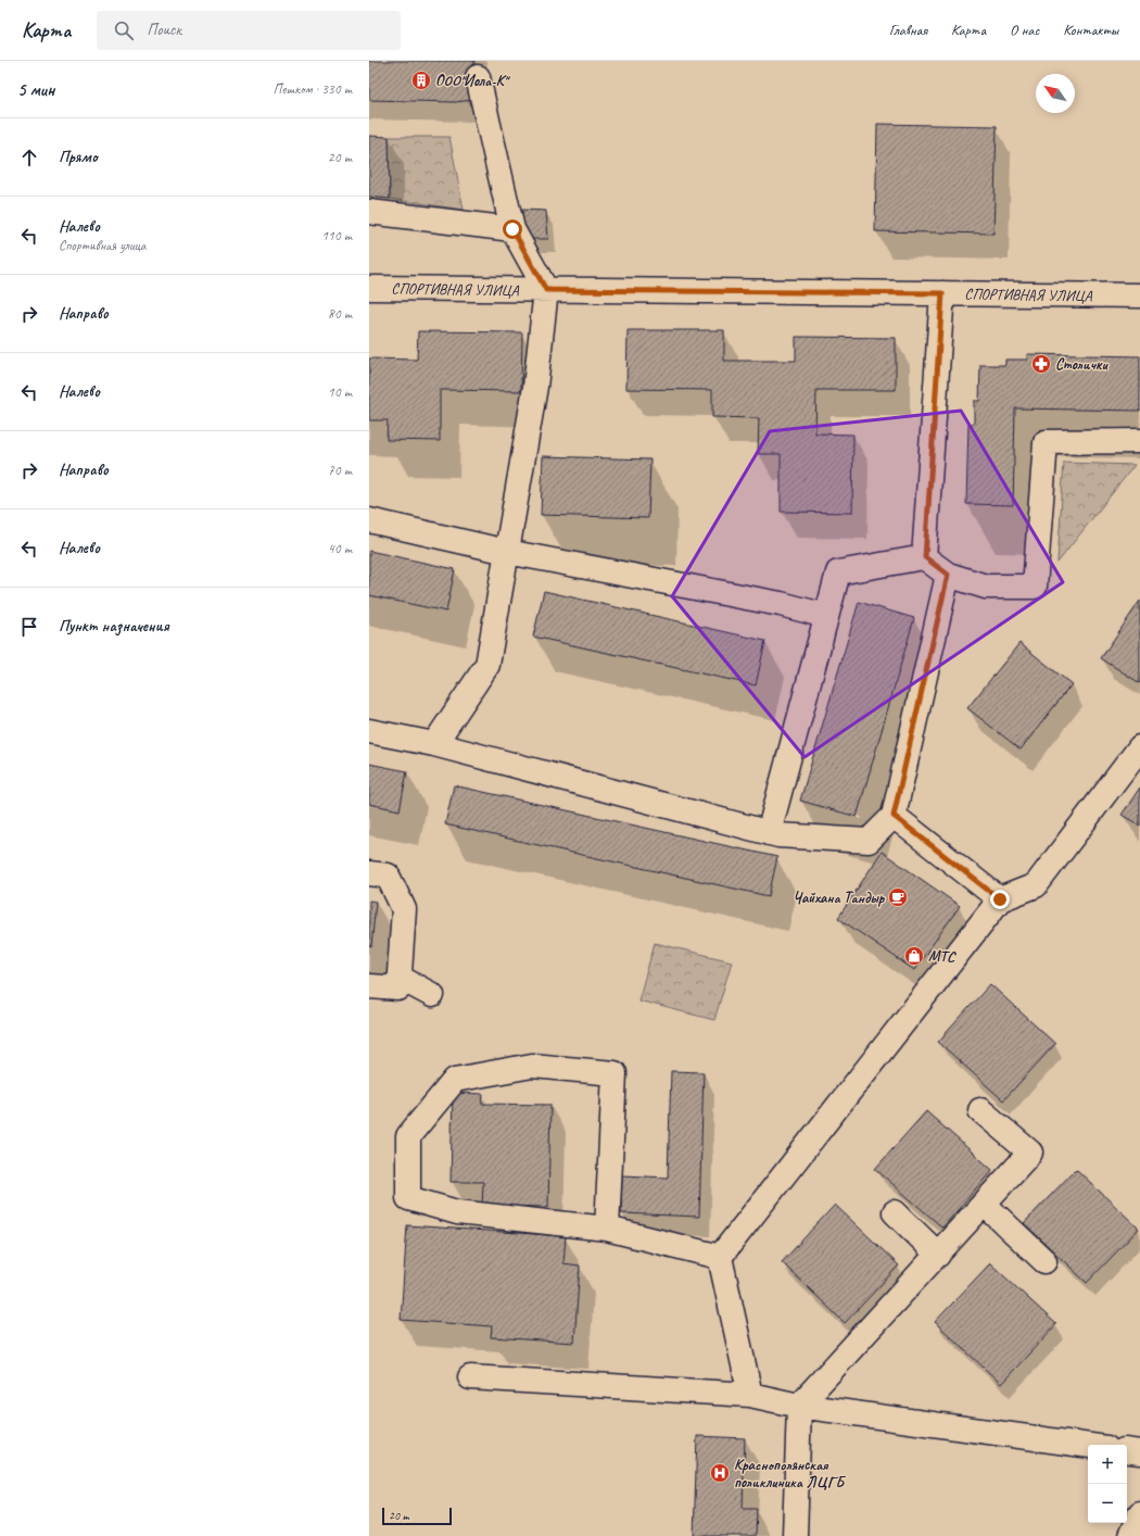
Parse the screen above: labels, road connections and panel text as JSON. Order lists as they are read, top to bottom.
{
  "streets": {
    "street": ["СПОРТИВНАЯ УЛИЦА"]
  },
  "places": {
    "building": ["ООО\"Иола-К\""],
    "pharmacy": ["Столички"],
    "cafe": ["Чайхана Тандыр"],
    "shop": ["МТС"],
    "hospital": ["Краснополянская поликлиника ЛЦГБ"]
  },
  "scale_bar": "20 m",
  "north": "top left",
  "page": {
    "header": "Карта",
    "search": "Поиск",
    "nav": [
      "Главная",
      "Карта",
      "О нас",
      "Контакты"
    ],
    "heading": ["5 мин", "Пешком · 330 m"],
    "list": [
      ["Прямо", "20 m"],
      ["Налево", "Спортивная улица", "110 m"],
      ["Направо", "80 m"],
      ["Налево", "10 m"],
      ["Направо", "70 m"],
      ["Налево", "40 m"],
      "Пункт назначения"
    ],
    "map_buttons": ["+", "−"],
    "scale": "20 m"
  }
}
